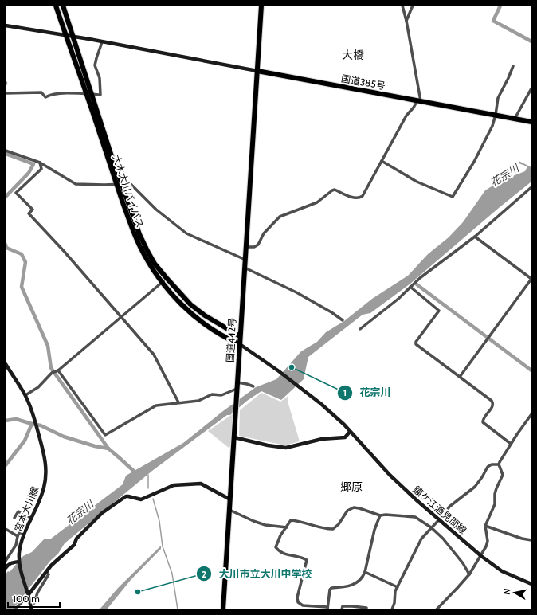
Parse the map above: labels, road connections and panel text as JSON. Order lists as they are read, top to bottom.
{
  "streets": {
    "highway": ["国道385号", "大木大川バイパス", "国道442号"],
    "main road": ["宮本大川線", "鐘ケ江酒見間線"]
  },
  "crossings": [
    ["国道385号", "国道442号"],
    ["大木大川バイパス", "国道442号"],
    ["大木大川バイパス", "鐘ケ江酒見間線"],
    ["国道442号", "鐘ケ江酒見間線"]
  ],
  "districts": ["大橋", "郷原"],
  "water": ["花宗川"],
  "places": ["花宗川", "大川市立大川中学校"],
  "scale_bar": "100 m",
  "north": "left"
}
